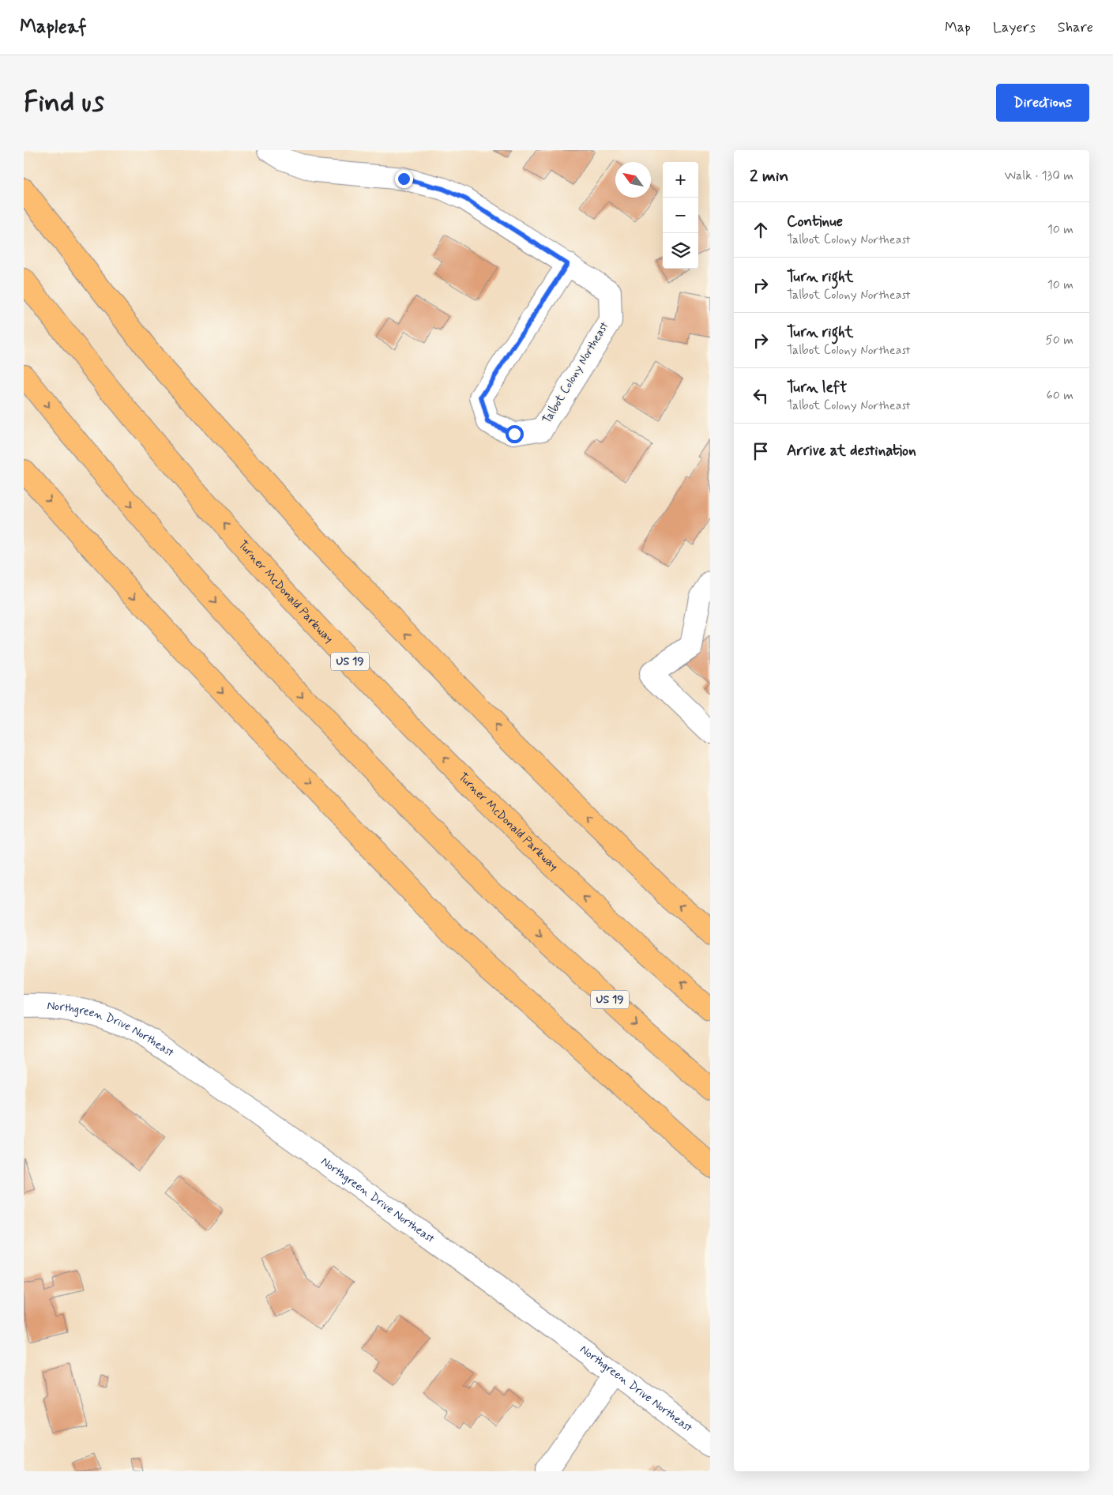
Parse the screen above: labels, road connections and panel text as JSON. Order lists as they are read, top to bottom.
{
  "streets": {
    "highway": ["Turner McDonald Parkway", "US 19"],
    "street": ["Talbot Colony Northeast", "Northgreen Drive Northeast"]
  },
  "north": "top left",
  "page": {
    "header": "Mapleaf",
    "nav": ["Map", "Layers", "Share"],
    "buttons": "Directions",
    "title": "Find us",
    "heading": ["2 min", "Walk · 130 m"],
    "map_buttons": ["+", "−"],
    "list": [
      ["Continue", "Talbot Colony Northeast", "10 m"],
      ["Turn right", "Talbot Colony Northeast", "10 m"],
      ["Turn right", "Talbot Colony Northeast", "50 m"],
      ["Turn left", "Talbot Colony Northeast", "60 m"],
      "Arrive at destination"
    ]
  }
}
